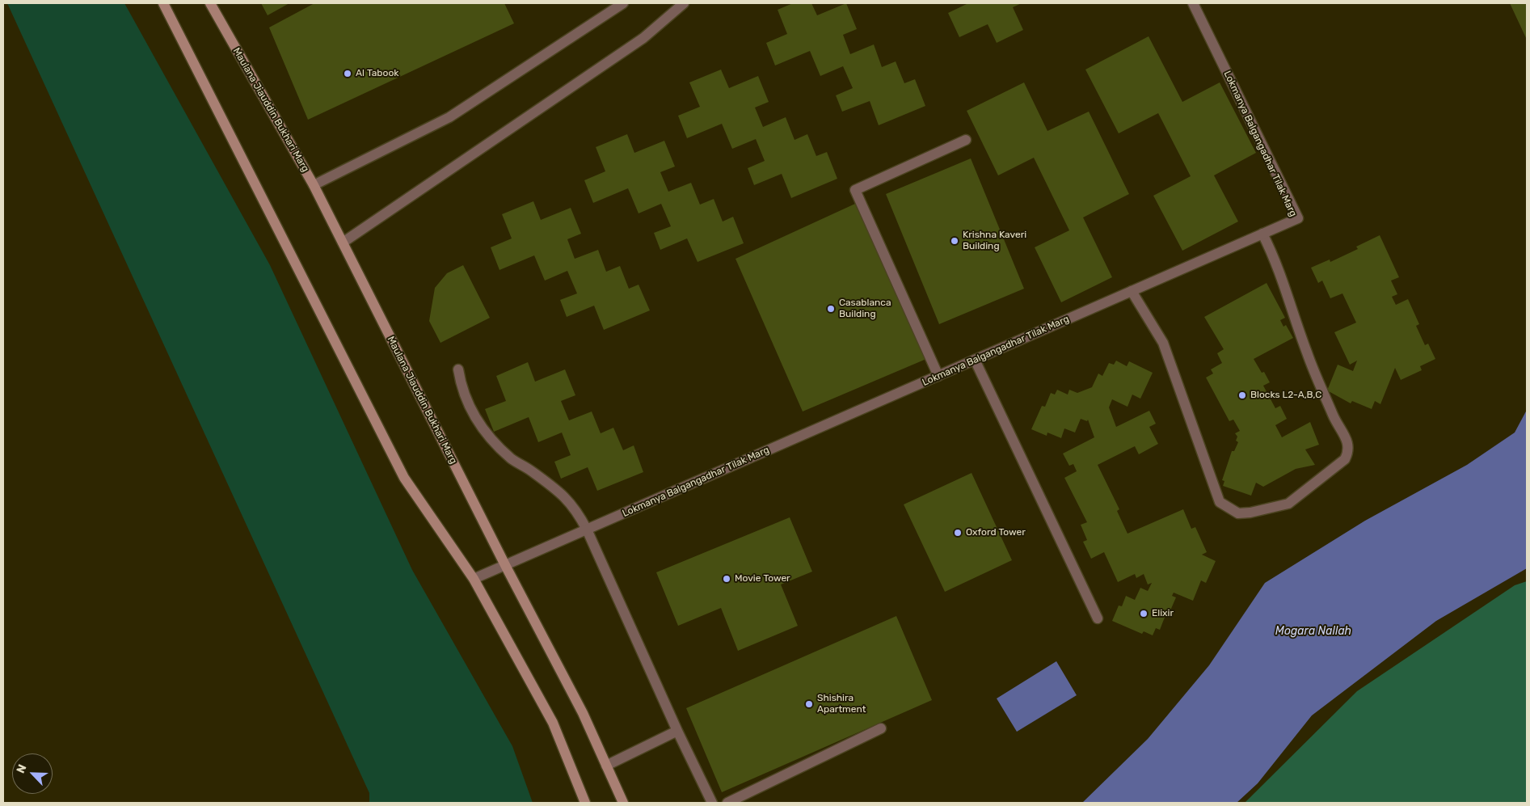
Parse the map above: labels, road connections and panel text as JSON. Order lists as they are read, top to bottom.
{
  "streets": {
    "street": ["Maulana Jiauddin Bukhari Marg", "Lokmanya Balgangadhar Tilak Marg"]
  },
  "crossings": [
    ["Maulana Jiauddin Bukhari Marg", "Lokmanya Balgangadhar Tilak Marg"]
  ],
  "water": ["Mogara Nallah"],
  "places": [
    "Al Tabook",
    "Krishna Kaveri Building",
    "Casablanca Building",
    "Blocks L2-A,B,C",
    "Oxford Tower",
    "Movie Tower",
    "Elixir",
    "Shishira Apartment"
  ],
  "north": "top left"
}
